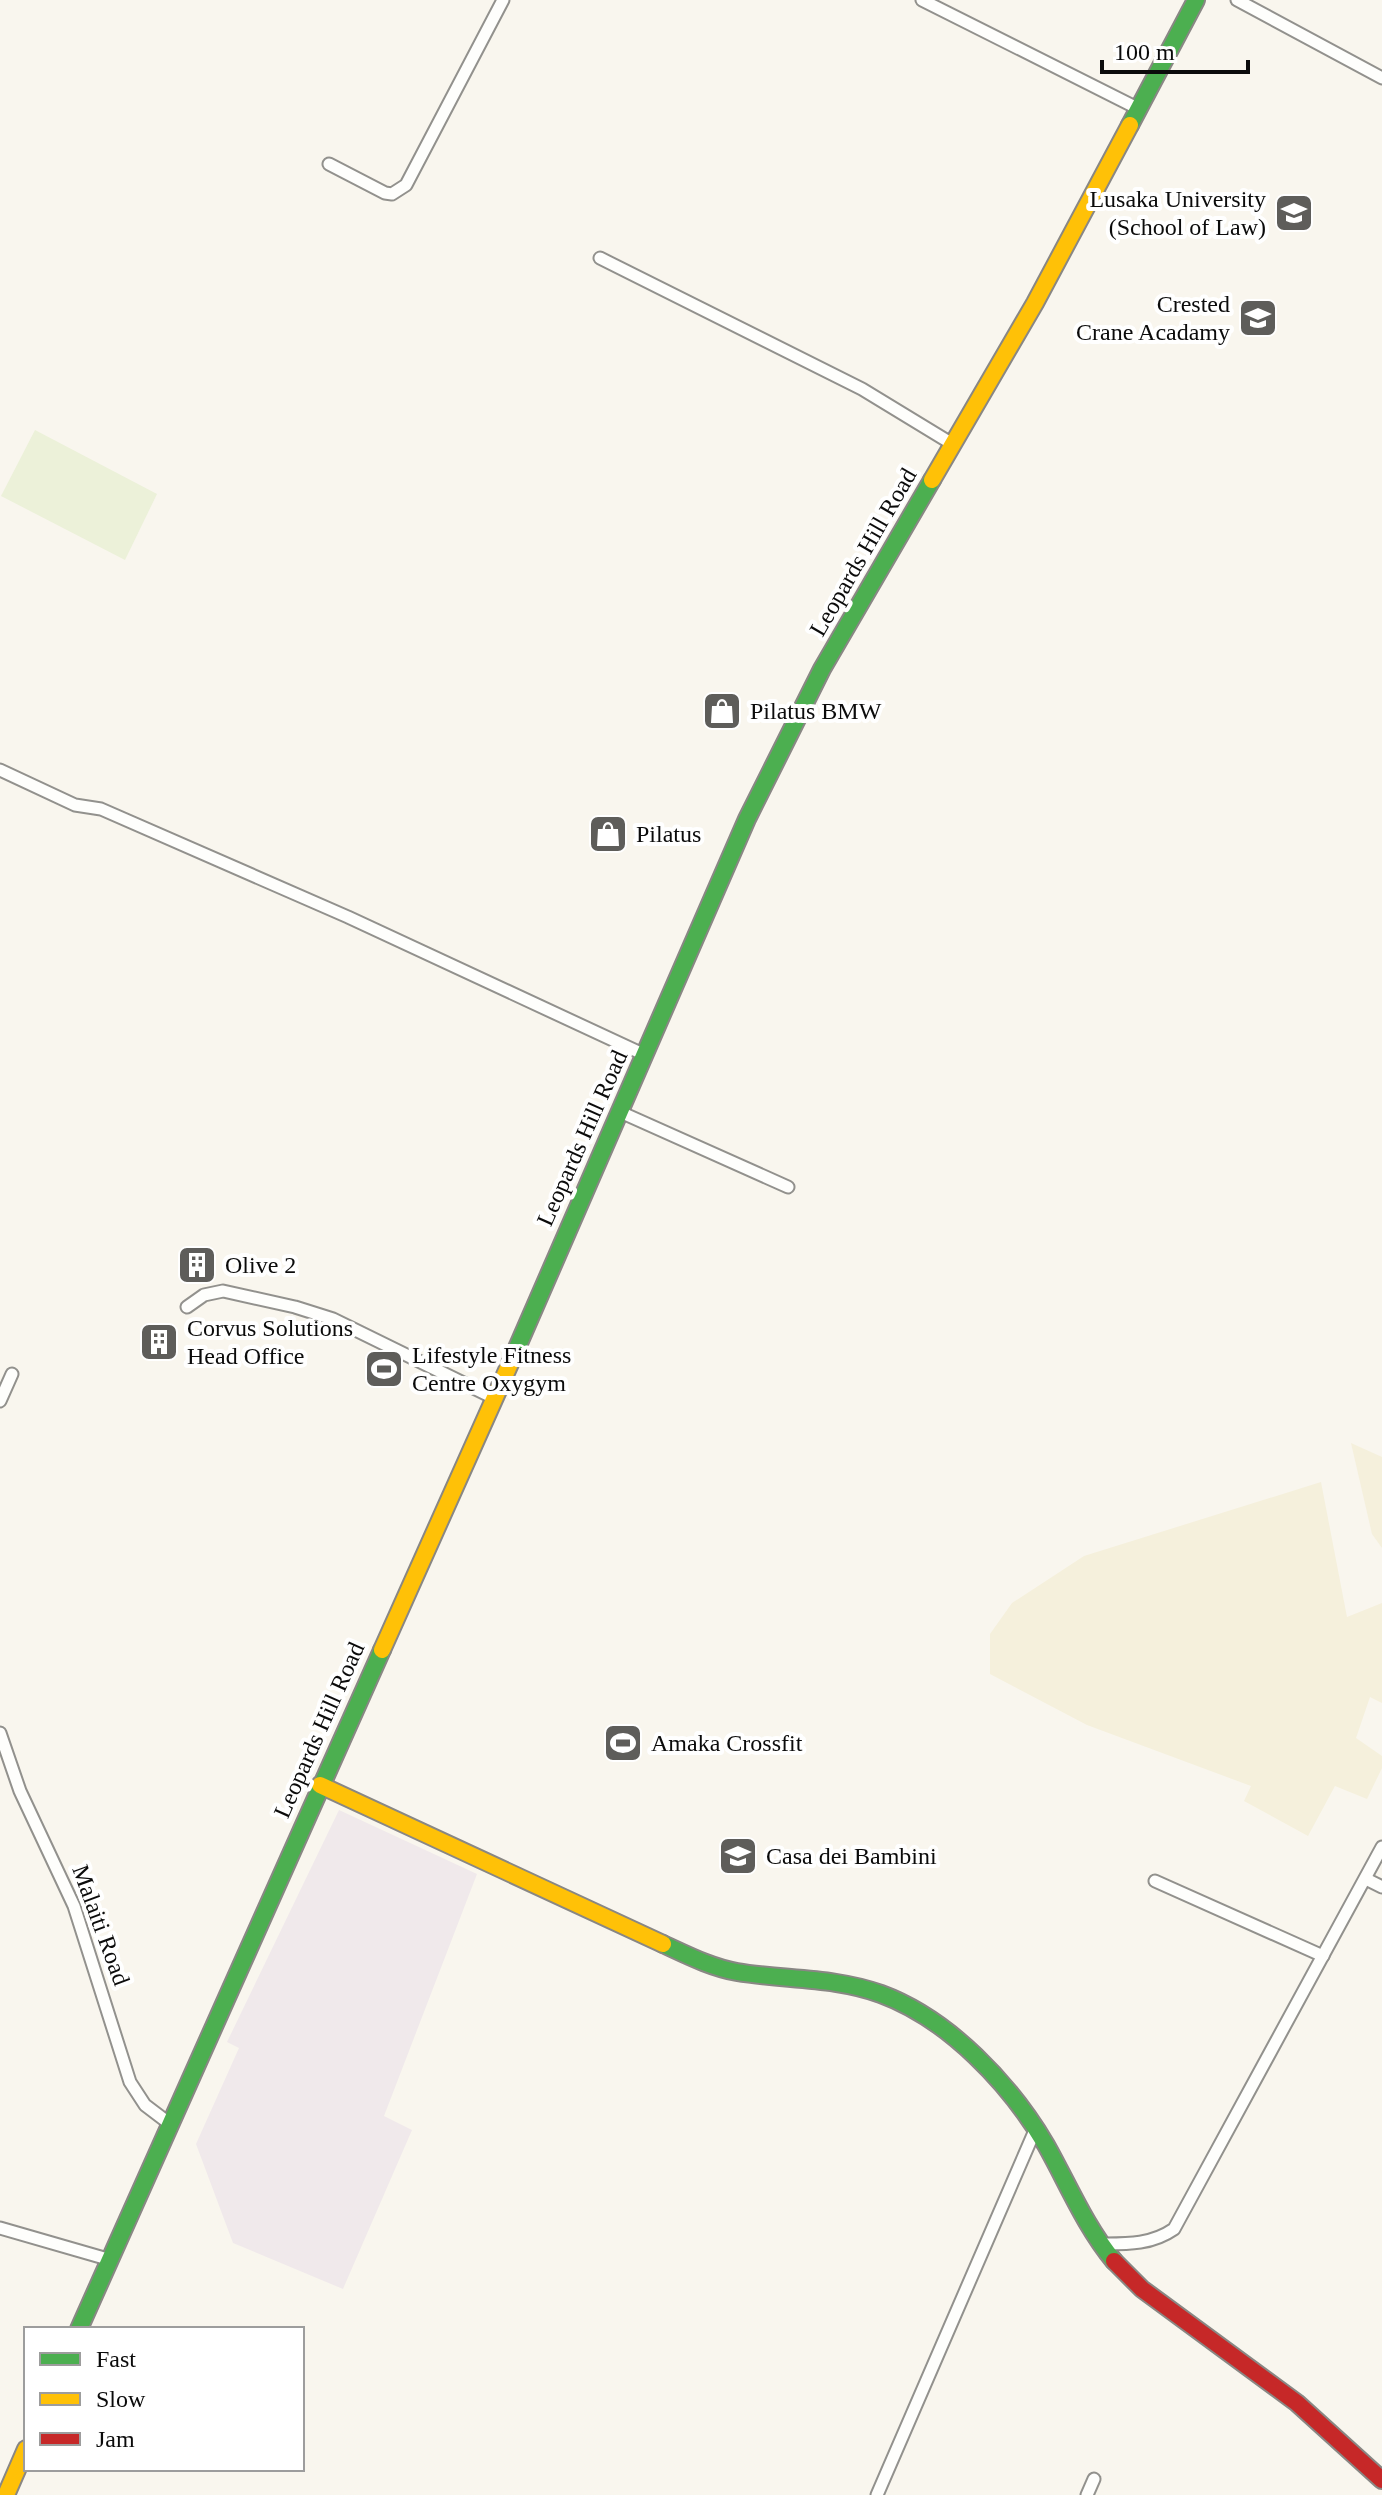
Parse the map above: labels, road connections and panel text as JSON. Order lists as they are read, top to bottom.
{
  "streets": {
    "main road": ["Leopards Hill Road"],
    "street": ["Malaiti Road"]
  },
  "crossings": [
    ["Leopards Hill Road", "Malaiti Road"]
  ],
  "places": {
    "school or university": ["Lusaka University (School of Law)", "Crested Crane Acadamy", "Casa dei Bambini"],
    "shop": ["Pilatus BMW", "Pilatus"],
    "building": ["Olive 2", "Corvus Solutions Head Office"],
    "sports": ["Lifestyle Fitness Centre Oxygym", "Amaka Crossfit"]
  },
  "legend": ["Fast", "Slow", "Jam"],
  "scale_bar": "100 m"
}
